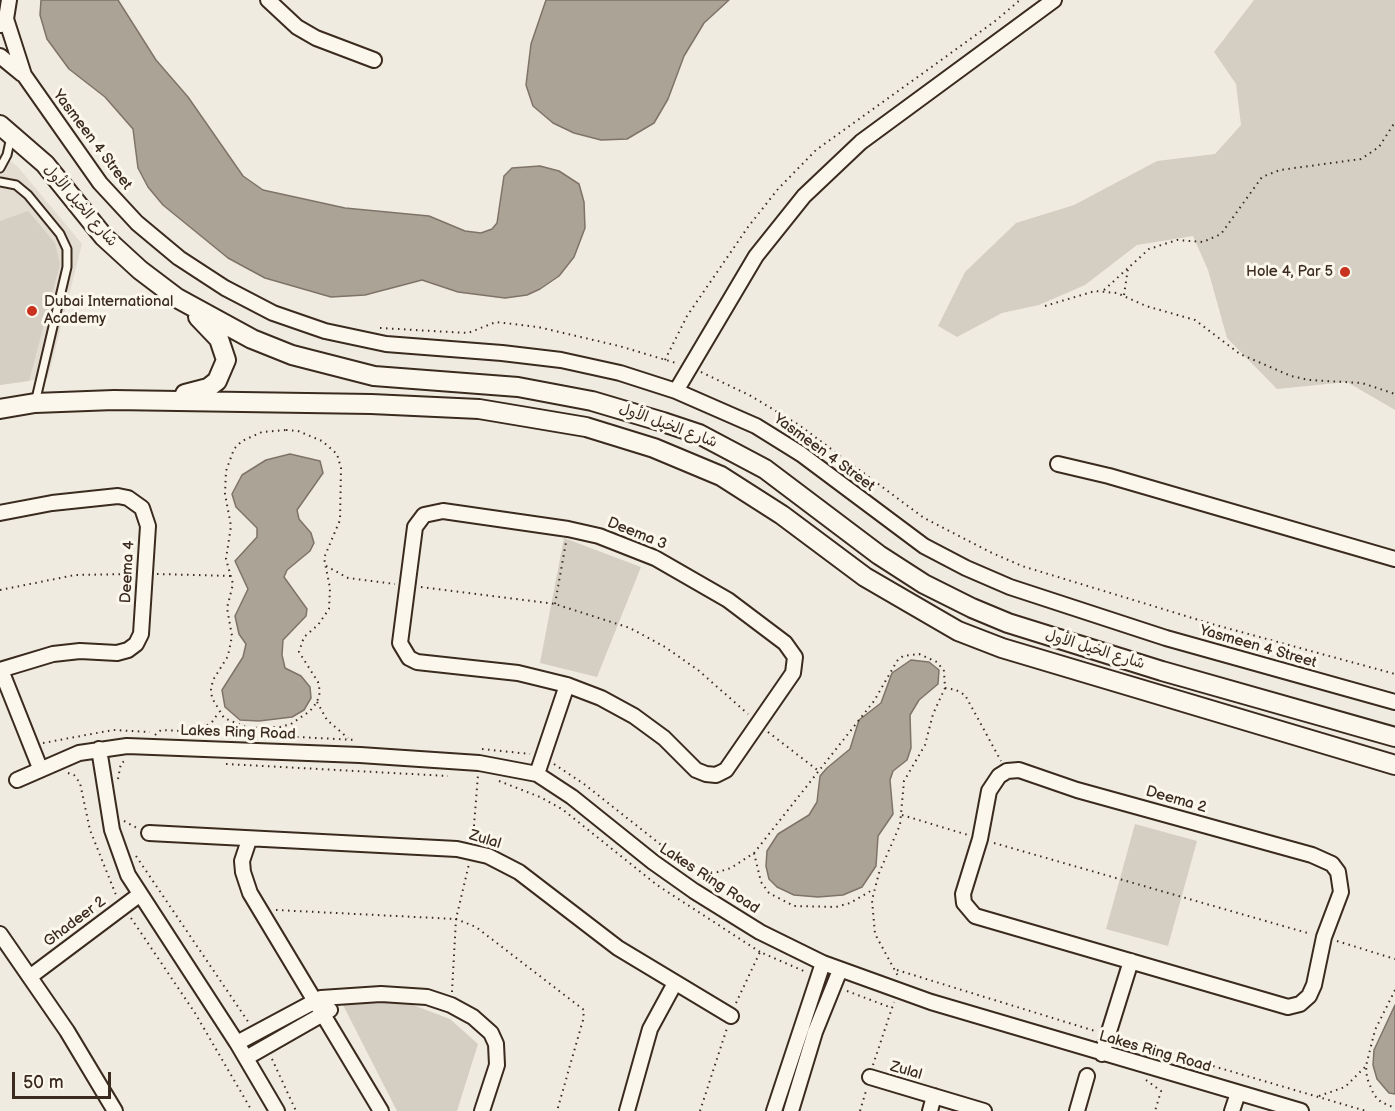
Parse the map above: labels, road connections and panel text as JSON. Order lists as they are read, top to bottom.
{
  "streets": {
    "main road": ["شارع الخيل الأول"],
    "street": [
      "Yasmeen 4 Street",
      "Deema 3",
      "Deema 4",
      "Lakes Ring Road",
      "Deema 2",
      "Zulal",
      "Ghadeer 2"
    ]
  },
  "crossings": [
    ["Deema 4", "Lakes Ring Road"]
  ],
  "places": ["Hole 4, Par 5", "Dubai International Academy"],
  "scale_bar": "50 m"
}
